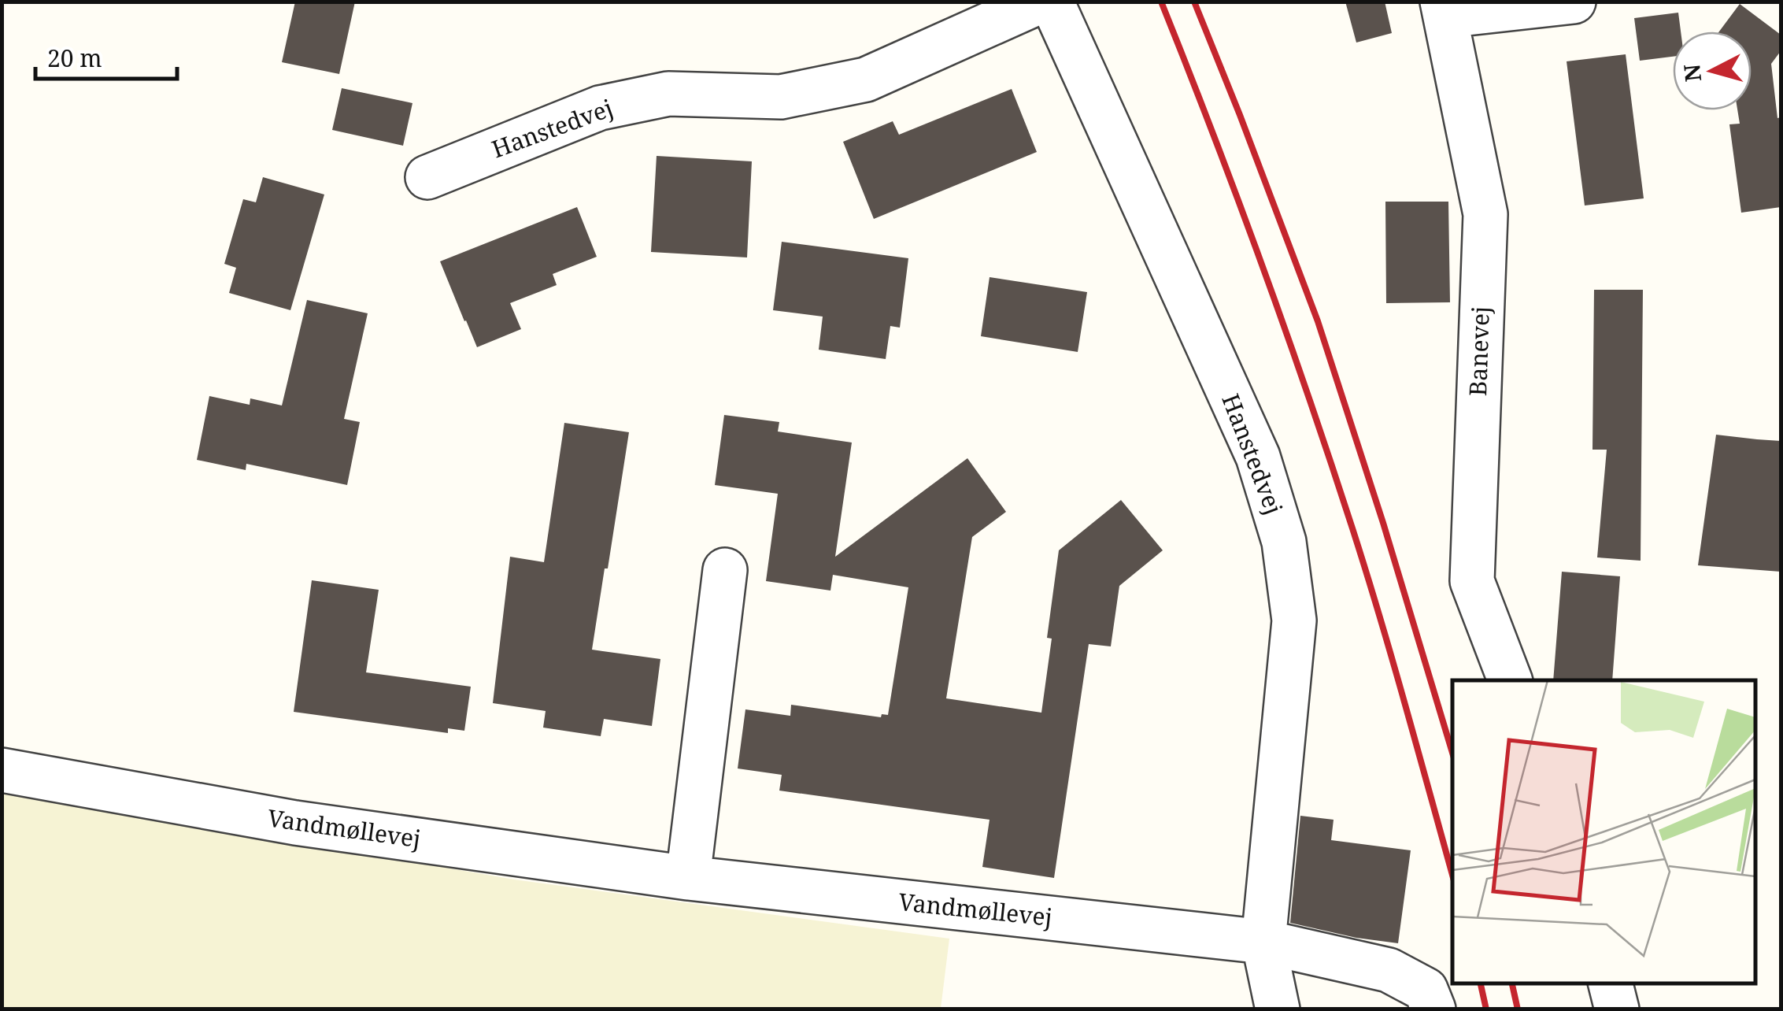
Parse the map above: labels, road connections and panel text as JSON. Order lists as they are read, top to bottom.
{
  "streets": {
    "street": ["Hanstedvej", "Banevej", "Vandmøllevej"]
  },
  "crossings": [
    ["Hanstedvej", "Vandmøllevej"]
  ],
  "scale_bar": "20 m",
  "north": "left"
}
